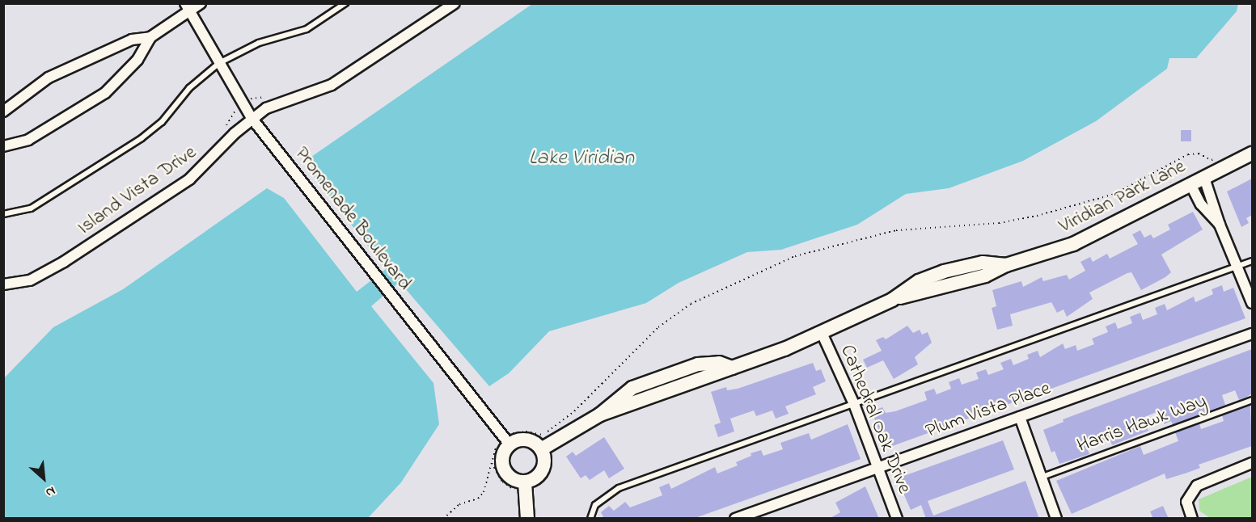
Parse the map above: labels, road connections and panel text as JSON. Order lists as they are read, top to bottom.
{
  "streets": {
    "street": [
      "Island Vista Drive",
      "Viridian Park Lane",
      "Promenade Boulevard",
      "Plum Vista Place",
      "Cathedral Oak Drive"
    ],
    "lane": ["Harris Hawk Way"]
  },
  "crossings": [
    ["Island Vista Drive", "Promenade Boulevard"],
    ["Viridian Park Lane", "Promenade Boulevard"],
    ["Viridian Park Lane", "Cathedral Oak Drive"],
    ["Plum Vista Place", "Cathedral Oak Drive"]
  ],
  "water": ["Lake Viridian"],
  "north": "bottom right"
}
